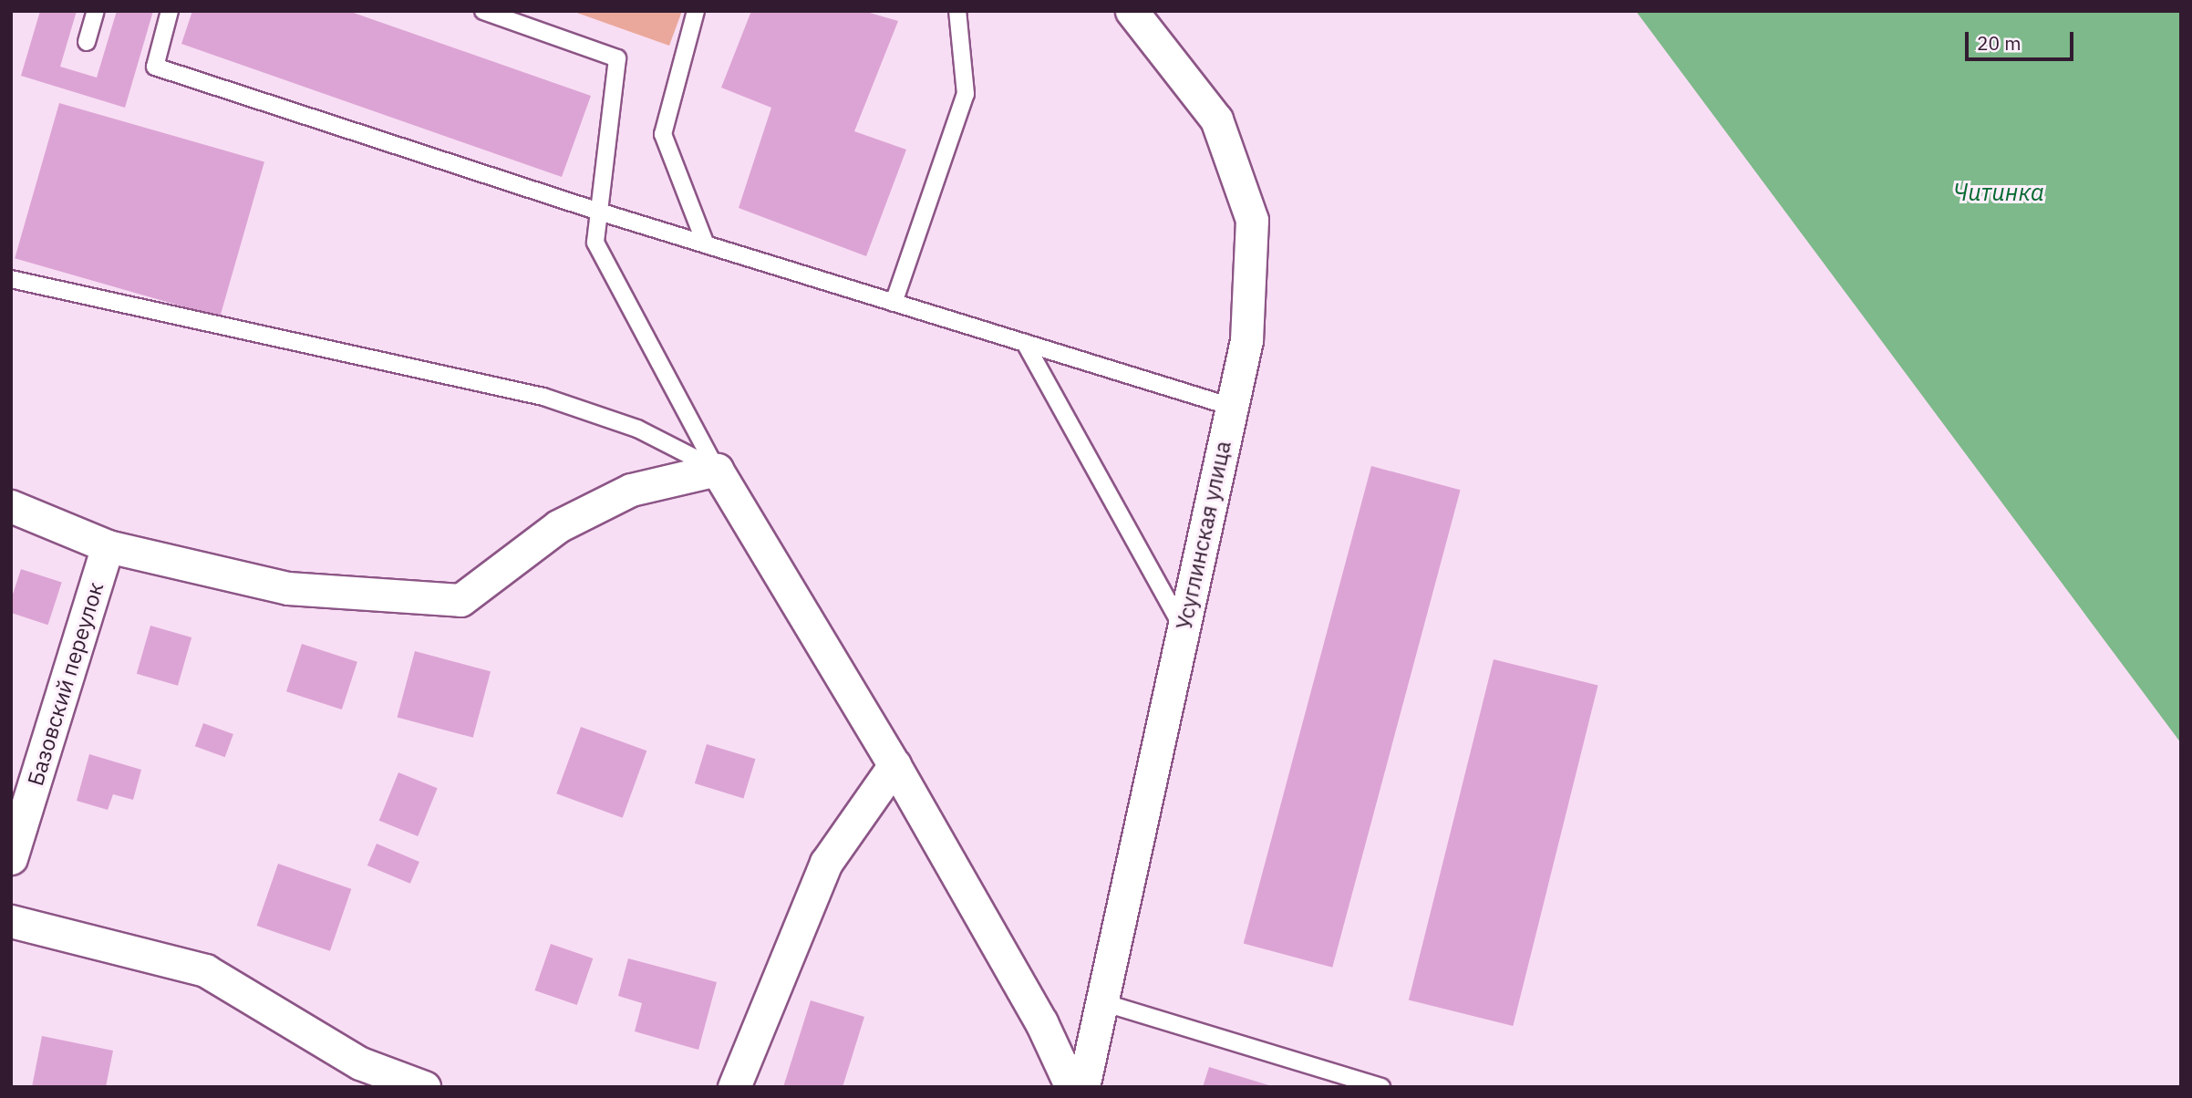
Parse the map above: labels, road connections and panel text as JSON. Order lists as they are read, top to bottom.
{
  "streets": {
    "street": ["Усуглинская улица", "Базовский переулок"]
  },
  "water": ["Читинка"],
  "scale_bar": "20 m"
}
